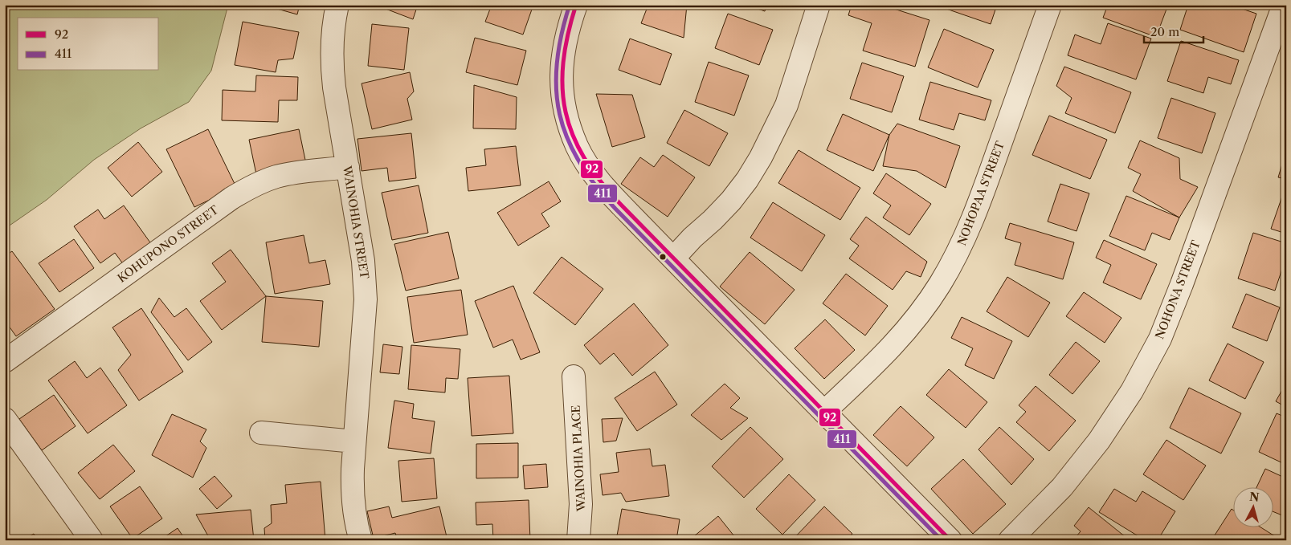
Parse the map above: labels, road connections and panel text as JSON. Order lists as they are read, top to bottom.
{
  "streets": {
    "street": [
      "NOHOPAA STREET",
      "WAINOHIA STREET",
      "KOHUPONO STREET",
      "NOHONA STREET",
      "WAINOHIA PLACE"
    ]
  },
  "crossings": [
    ["WAINOHIA STREET", "KOHUPONO STREET"]
  ],
  "lines": ["transit line 92", "transit line 411"],
  "legend": ["92", "411"],
  "scale_bar": "20 m",
  "north": "top"
}
